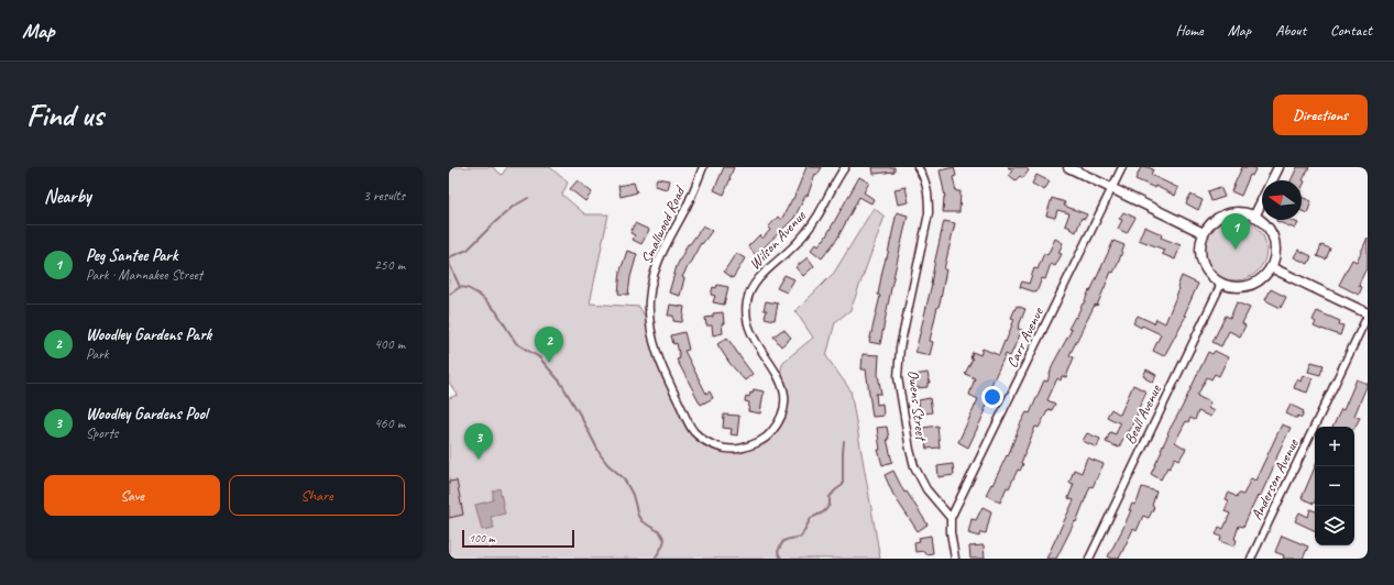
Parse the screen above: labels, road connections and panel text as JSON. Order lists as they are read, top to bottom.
{
  "streets": {
    "street": [
      "Smallwood Road",
      "Wilson Avenue",
      "Carr Avenue",
      "Owens Street",
      "Beall Avenue",
      "Anderson Avenue"
    ]
  },
  "crossings": [
    ["Smallwood Road", "Wilson Avenue"],
    ["Carr Avenue", "Owens Street"]
  ],
  "scale_bar": "100 m",
  "north": "left",
  "page": {
    "header": "Map",
    "nav": [
      "Home",
      "Map",
      "About",
      "Contact"
    ],
    "buttons": [
      "Directions",
      ["Save", "Share"]
    ],
    "title": "Find us",
    "heading": ["Nearby", "3 results"],
    "pins": ["1", "2", "3"],
    "list": [
      {
        "mark": "1",
        "name": "Peg Santee Park",
        "note": "Park · Mannakee Street",
        "value": "250 m"
      },
      {
        "mark": "2",
        "name": "Woodley Gardens Park",
        "note": "Park",
        "value": "400 m"
      },
      {
        "mark": "3",
        "name": "Woodley Gardens Pool",
        "note": "Sports",
        "value": "460 m"
      }
    ],
    "map_buttons": ["+", "−"],
    "scale": "100 m"
  }
}
